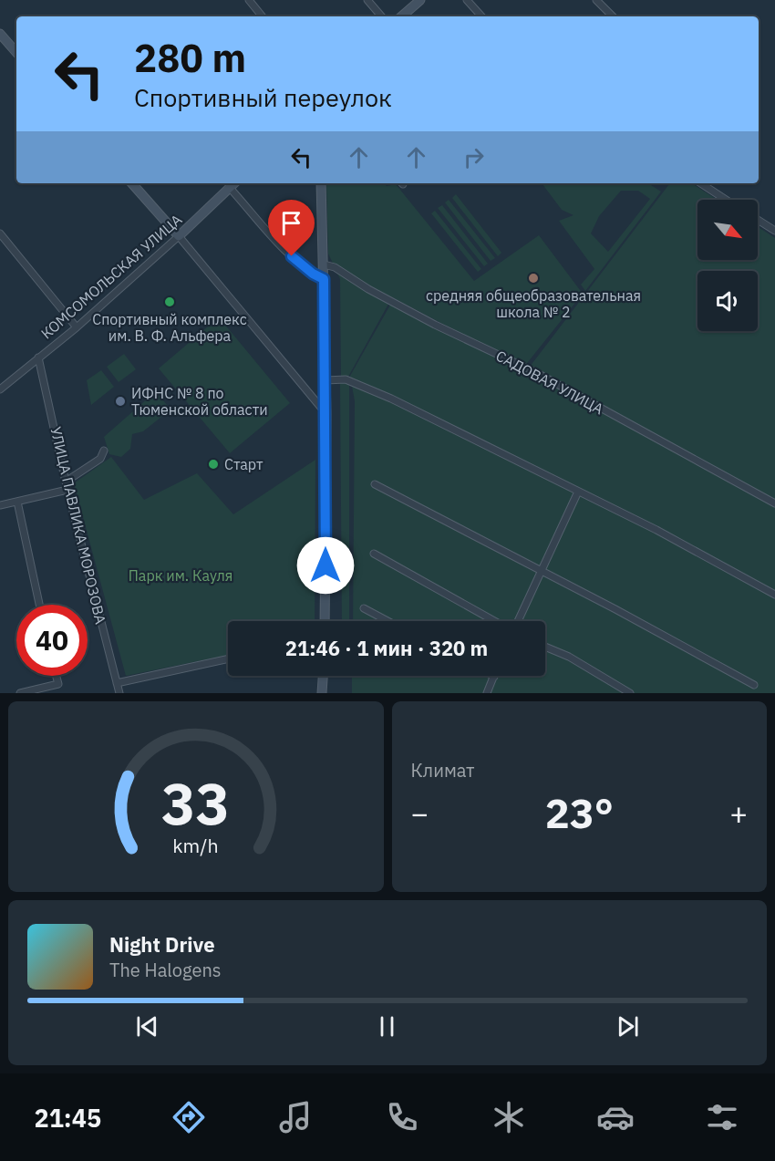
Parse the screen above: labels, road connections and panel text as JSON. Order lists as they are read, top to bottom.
{
  "streets": {
    "street": ["КОМСОМОЛЬСКАЯ УЛИЦА", "САДОВАЯ УЛИЦА", "УЛИЦА ПАВЛИКА МОРОЗОВА"]
  },
  "crossings": [
    ["КОМСОМОЛЬСКАЯ УЛИЦА", "УЛИЦА ПАВЛИКА МОРОЗОВА"]
  ],
  "parks": ["Парк им. Кауля"],
  "places": [
    "средняя общеобразовательная школа № 2",
    "Спортивный комплекс им. В. Ф. Альфера",
    "ИФНС № 8 по Тюменской области",
    "Старт"
  ],
  "north": "bottom right",
  "page": {
    "turn": ["280 m", "Спортивный переулок"],
    "limit": "40",
    "trip": "21:46 · 1 мин · 320 m",
    "tile": "Климат",
    "heat": ["−", "23°", "+"],
    "song": ["Night Drive", "The Halogens"],
    "tabs": "21:45",
    "gauge": ["33", "km/h"]
  }
}
